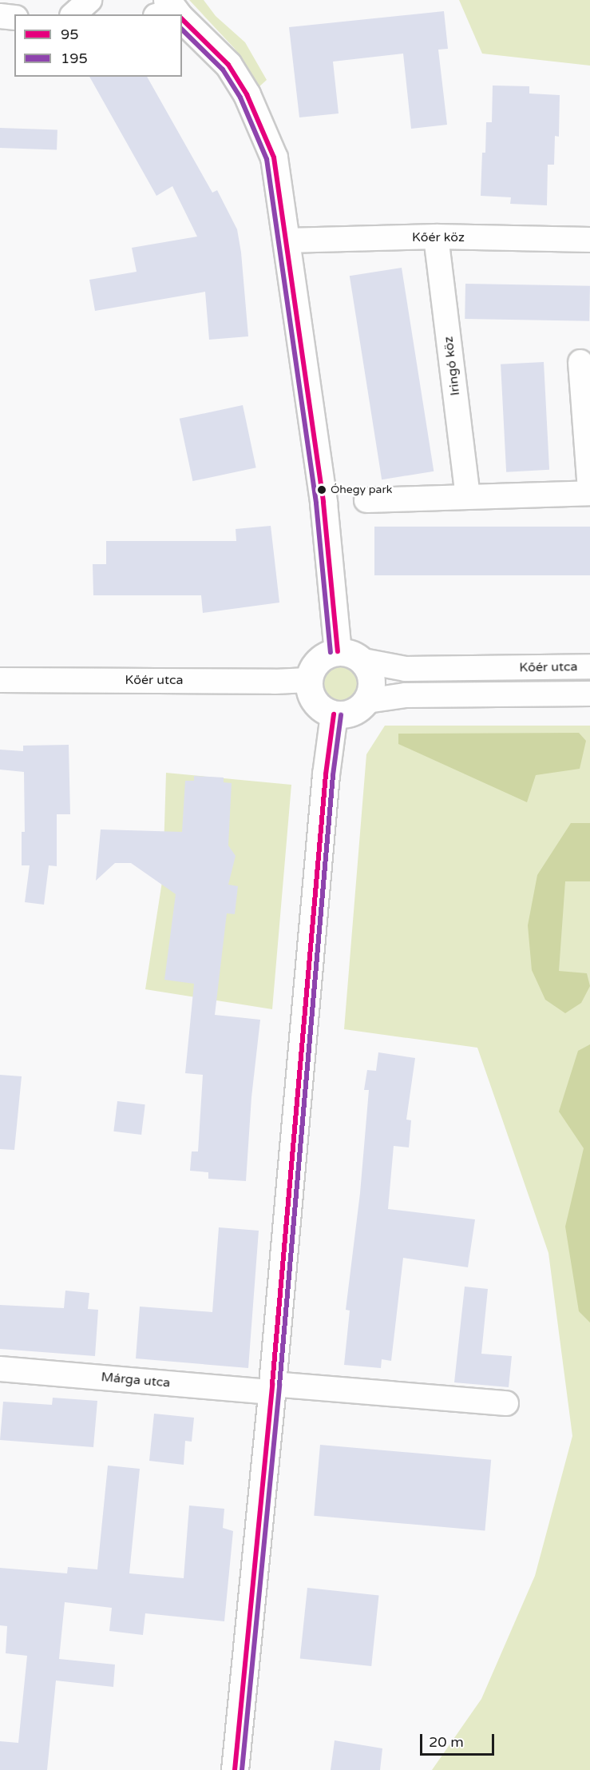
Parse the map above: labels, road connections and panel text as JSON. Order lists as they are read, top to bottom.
{
  "streets": {
    "street": [
      "Kőér köz",
      "Iringó köz",
      "Kőér utca",
      "Márga utca"
    ]
  },
  "crossings": [
    ["Kőér köz", "Iringó köz"]
  ],
  "places": ["Óhegy park"],
  "lines": ["transit line 95", "transit line 195"],
  "legend": ["95", "195"],
  "scale_bar": "20 m"
}
